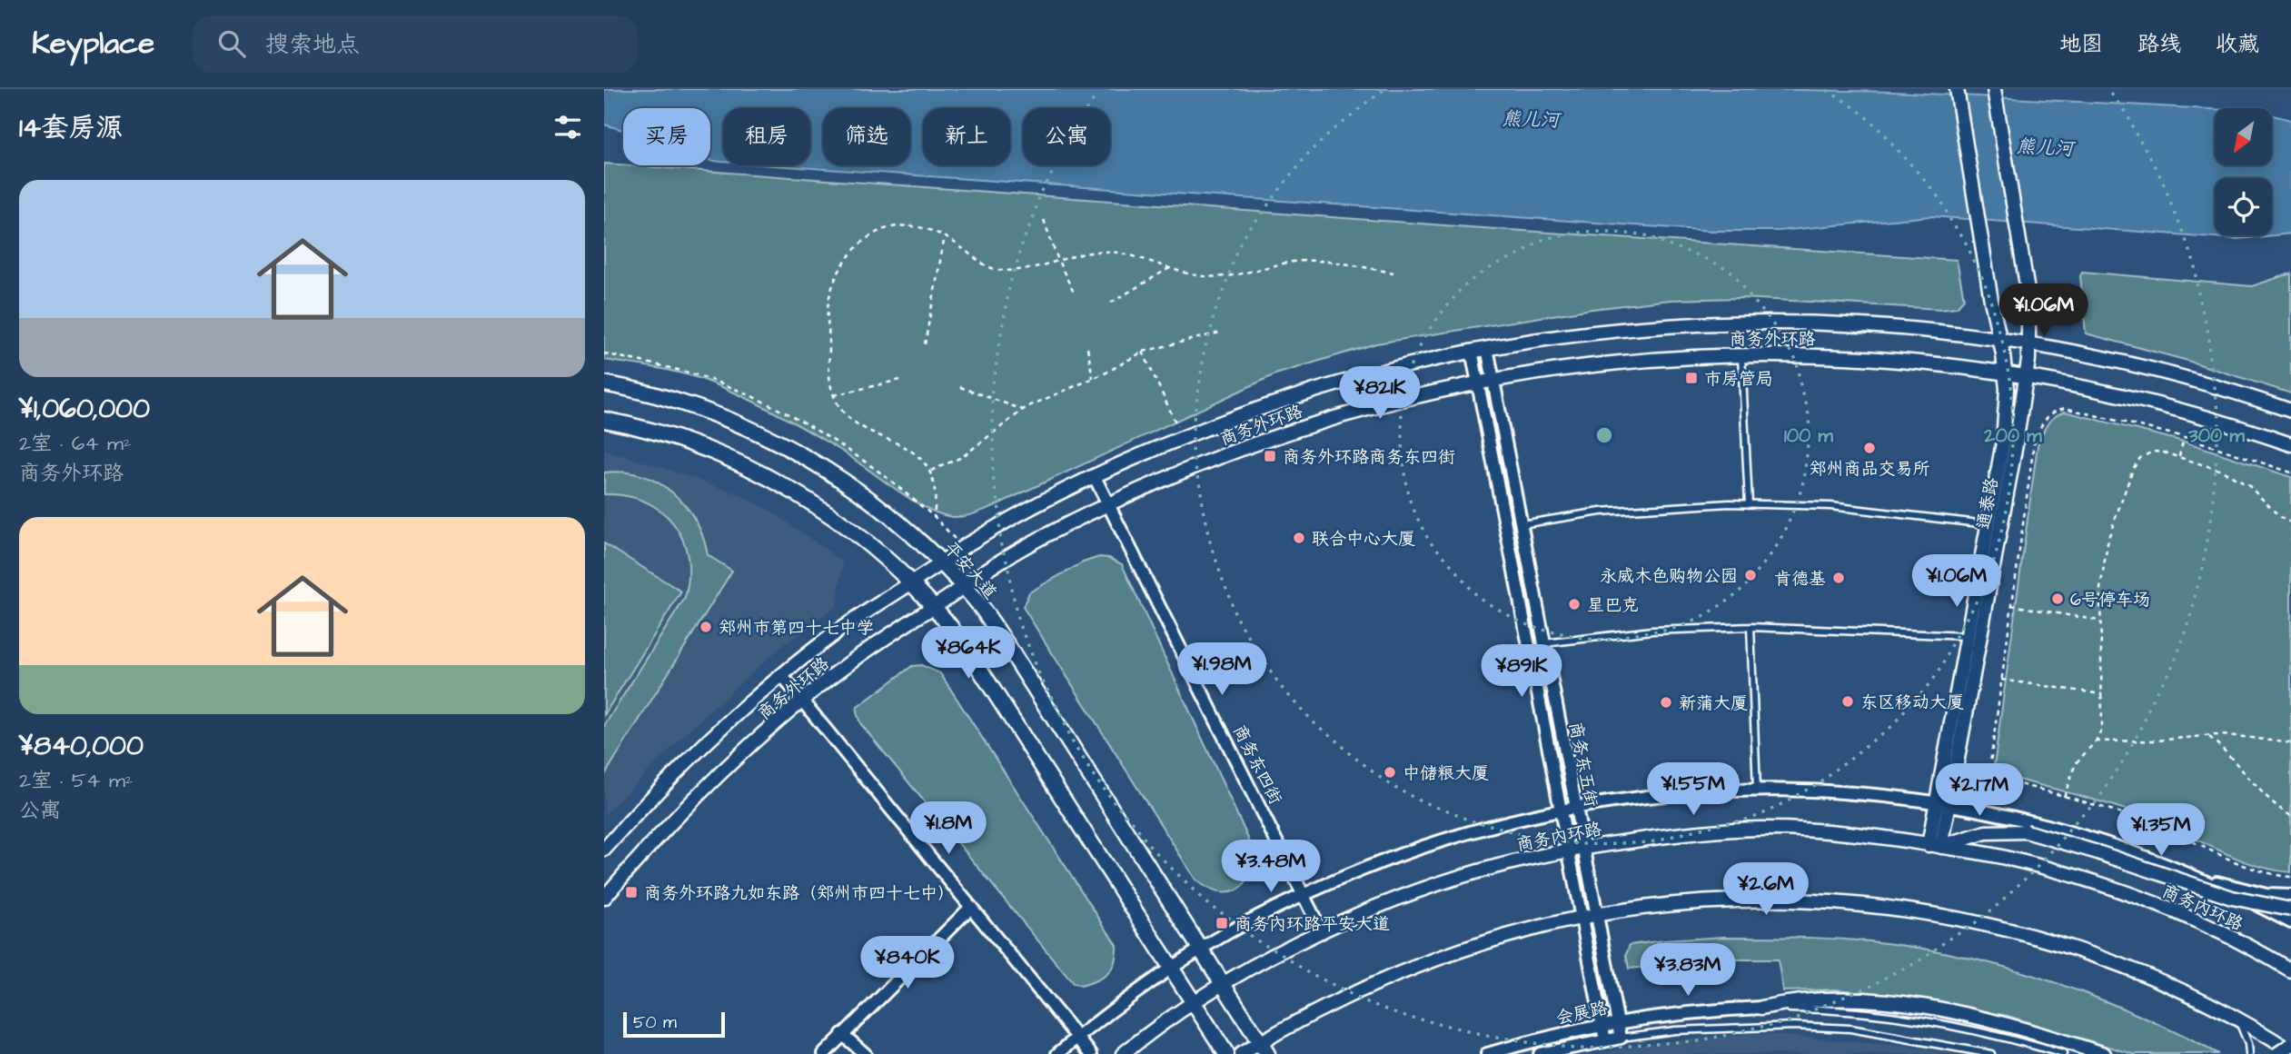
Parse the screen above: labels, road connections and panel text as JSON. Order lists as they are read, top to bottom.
{
  "streets": {
    "main road": ["平安大道"],
    "street": [
      "商务外环路",
      "通泰路",
      "商务东四街",
      "商务东五街",
      "商务内环路",
      "会展路"
    ]
  },
  "crossings": [
    ["商务外环路", "通泰路"],
    ["商务外环路", "平安大道"],
    ["商务外环路", "商务东四街"],
    ["商务外环路", "商务东五街"],
    ["通泰路", "商务内环路"],
    ["平安大道", "商务内环路"],
    ["商务东四街", "商务内环路"],
    ["商务东五街", "商务内环路"],
    ["商务东五街", "会展路"]
  ],
  "water": ["熊儿河"],
  "places": {
    "transit": [
      "市房管局",
      "商务外环路商务东四街",
      "商务外环路九如东路（郑州市四十七中）",
      "商务内环路平安大道"
    ],
    "other": [
      "郑州商品交易所",
      "联合中心大厦",
      "永威木色购物公园",
      "肯德基",
      "6号停车场",
      "星巴克",
      "郑州市第四十七中学",
      "东区移动大厦",
      "新蒲大厦",
      "中储粮大厦"
    ]
  },
  "scale_bar": "50 m",
  "north": "bottom left",
  "page": {
    "header": "Keyplace",
    "search": "搜索地点",
    "nav": ["地图", "路线", "收藏"],
    "heading": "14套房源",
    "chip": [
      "买房",
      "租房",
      "筛选",
      "新上",
      "公寓"
    ],
    "list": [
      {
        "name": "¥1,060,000",
        "note": "2室 · 64 m² · 商务外环路"
      },
      {
        "name": "¥840,000",
        "note": "2室 · 54 m² · 公寓"
      }
    ],
    "price": [
      "¥1.06M",
      "¥821K",
      "¥1.06M",
      "¥864K",
      "¥1.98M",
      "¥891K",
      "¥1.55M",
      "¥2.17M",
      "¥1.8M",
      "¥1.35M",
      "¥3.48M",
      "¥2.6M",
      "¥840K",
      "¥3.83M"
    ],
    "scale": "50 m"
  },
  "rings": ["100 m", "200 m", "300 m"]
}
